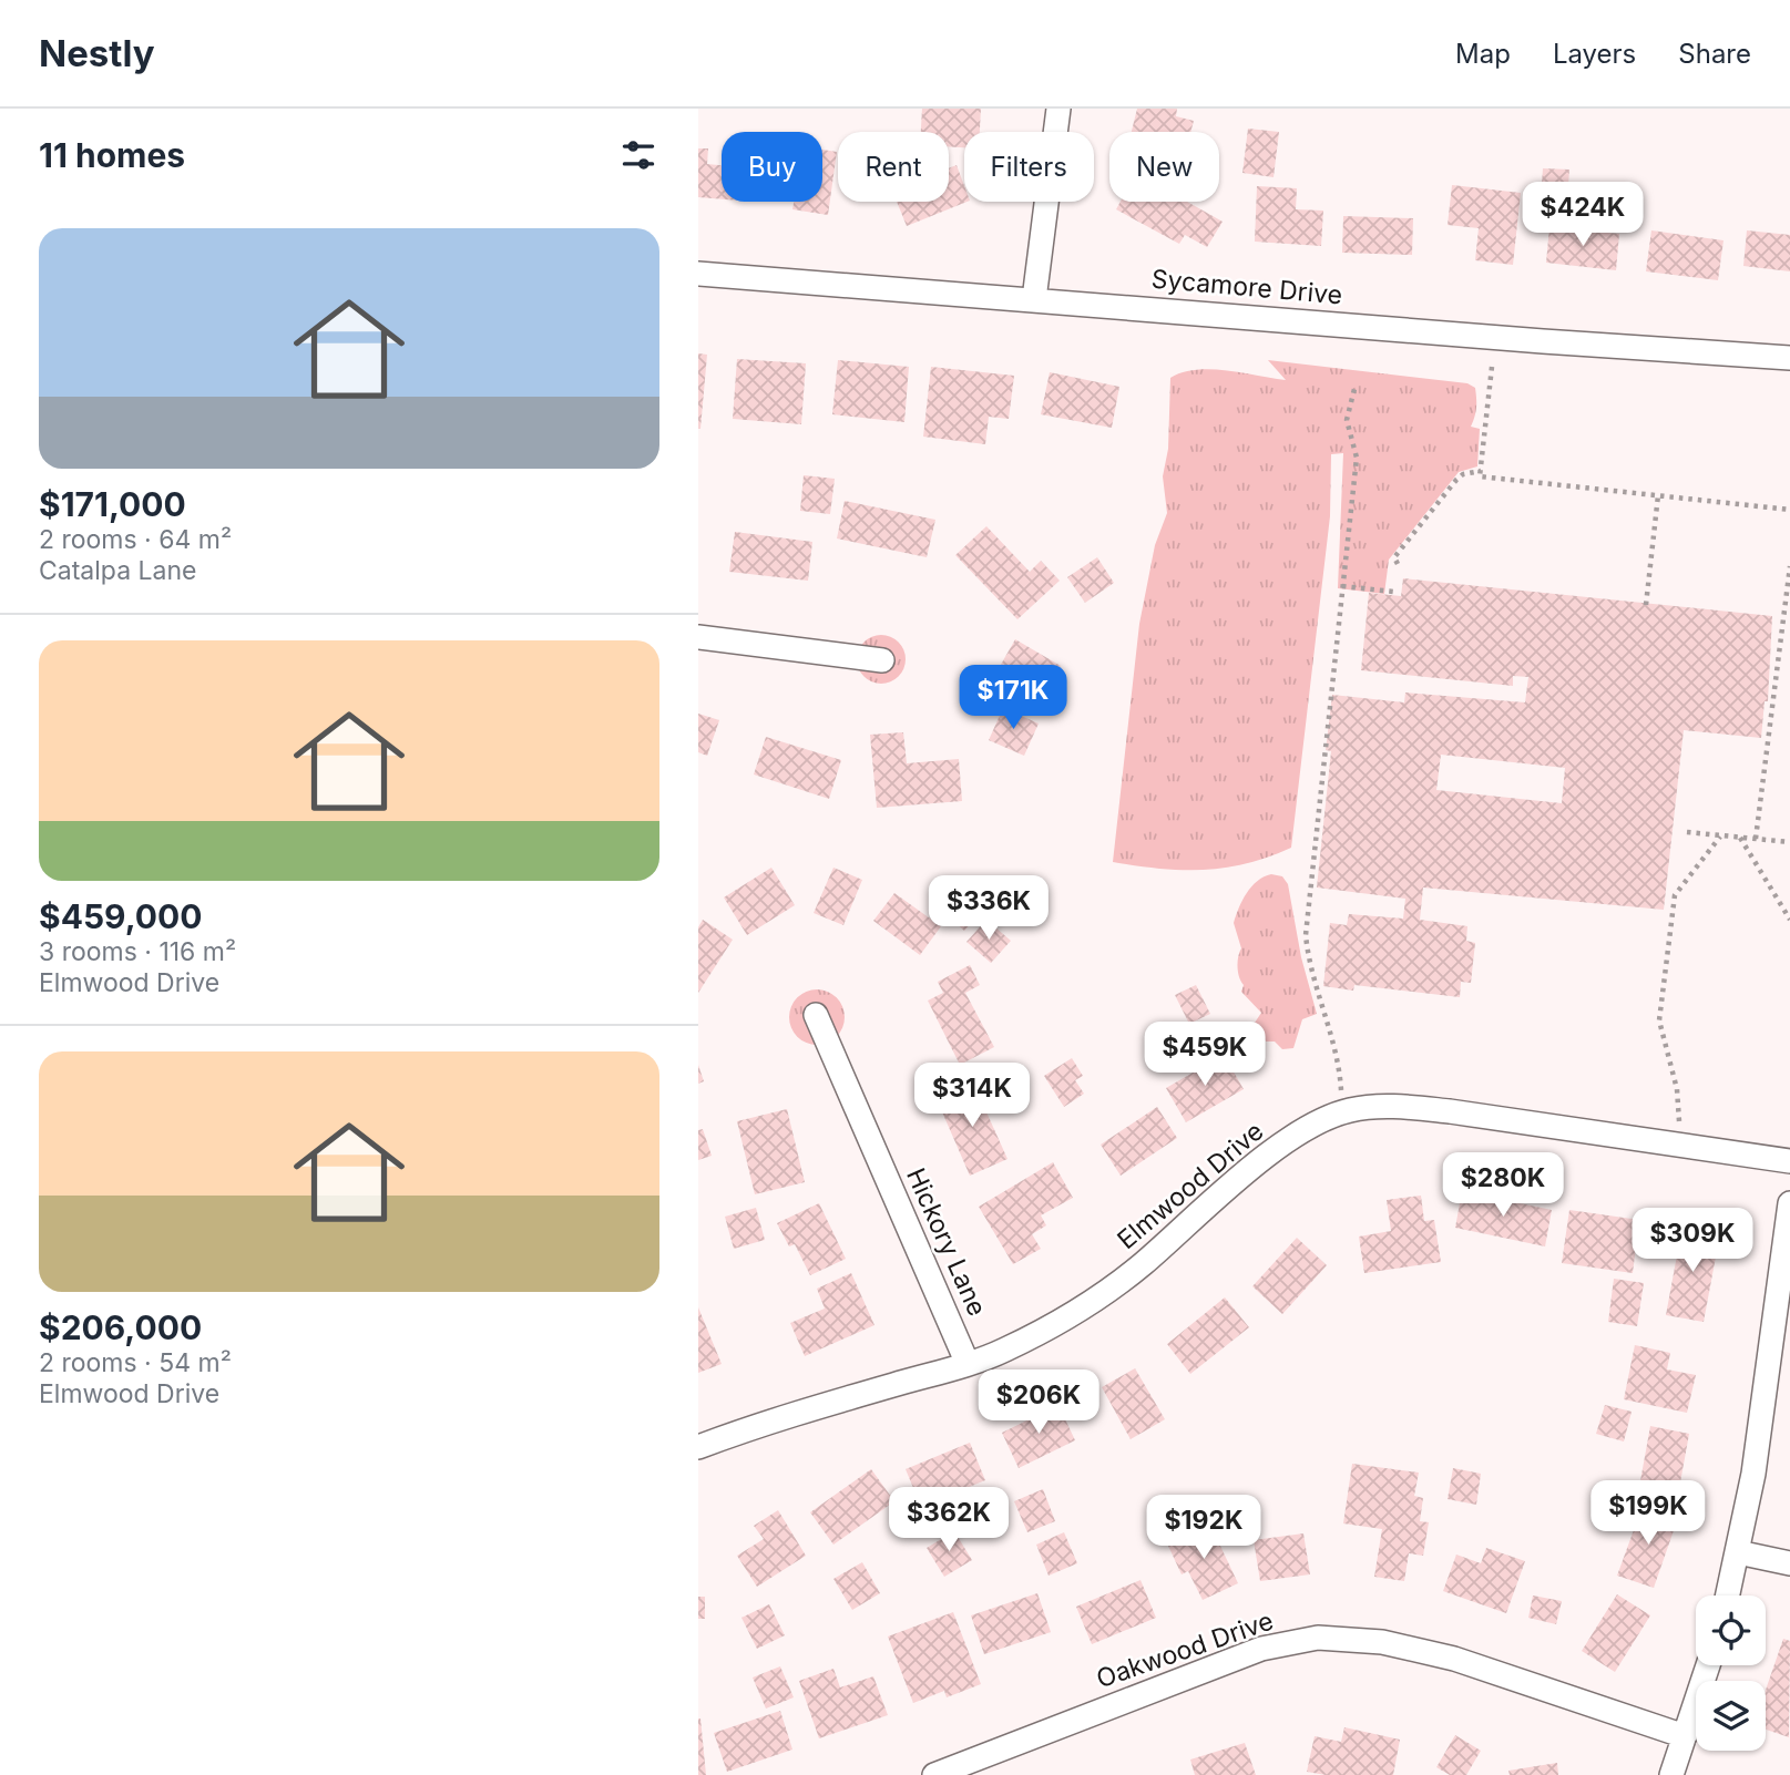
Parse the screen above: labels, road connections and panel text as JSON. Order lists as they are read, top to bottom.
{
  "streets": {
    "street": [
      "Sycamore Drive",
      "Elmwood Drive",
      "Hickory Lane",
      "Oakwood Drive"
    ]
  },
  "crossings": [
    ["Elmwood Drive", "Hickory Lane"]
  ],
  "page": {
    "header": "Nestly",
    "nav": ["Map", "Layers", "Share"],
    "heading": "11 homes",
    "chip": [
      "Buy",
      "Rent",
      "Filters",
      "New"
    ],
    "price": [
      "$424K",
      "$171K",
      "$336K",
      "$459K",
      "$314K",
      "$280K",
      "$309K",
      "$206K",
      "$199K",
      "$362K",
      "$192K"
    ],
    "list": [
      {
        "name": "$171,000",
        "note": "2 rooms · 64 m² · Catalpa Lane"
      },
      {
        "name": "$459,000",
        "note": "3 rooms · 116 m² · Elmwood Drive"
      },
      {
        "name": "$206,000",
        "note": "2 rooms · 54 m² · Elmwood Drive"
      }
    ]
  }
}
